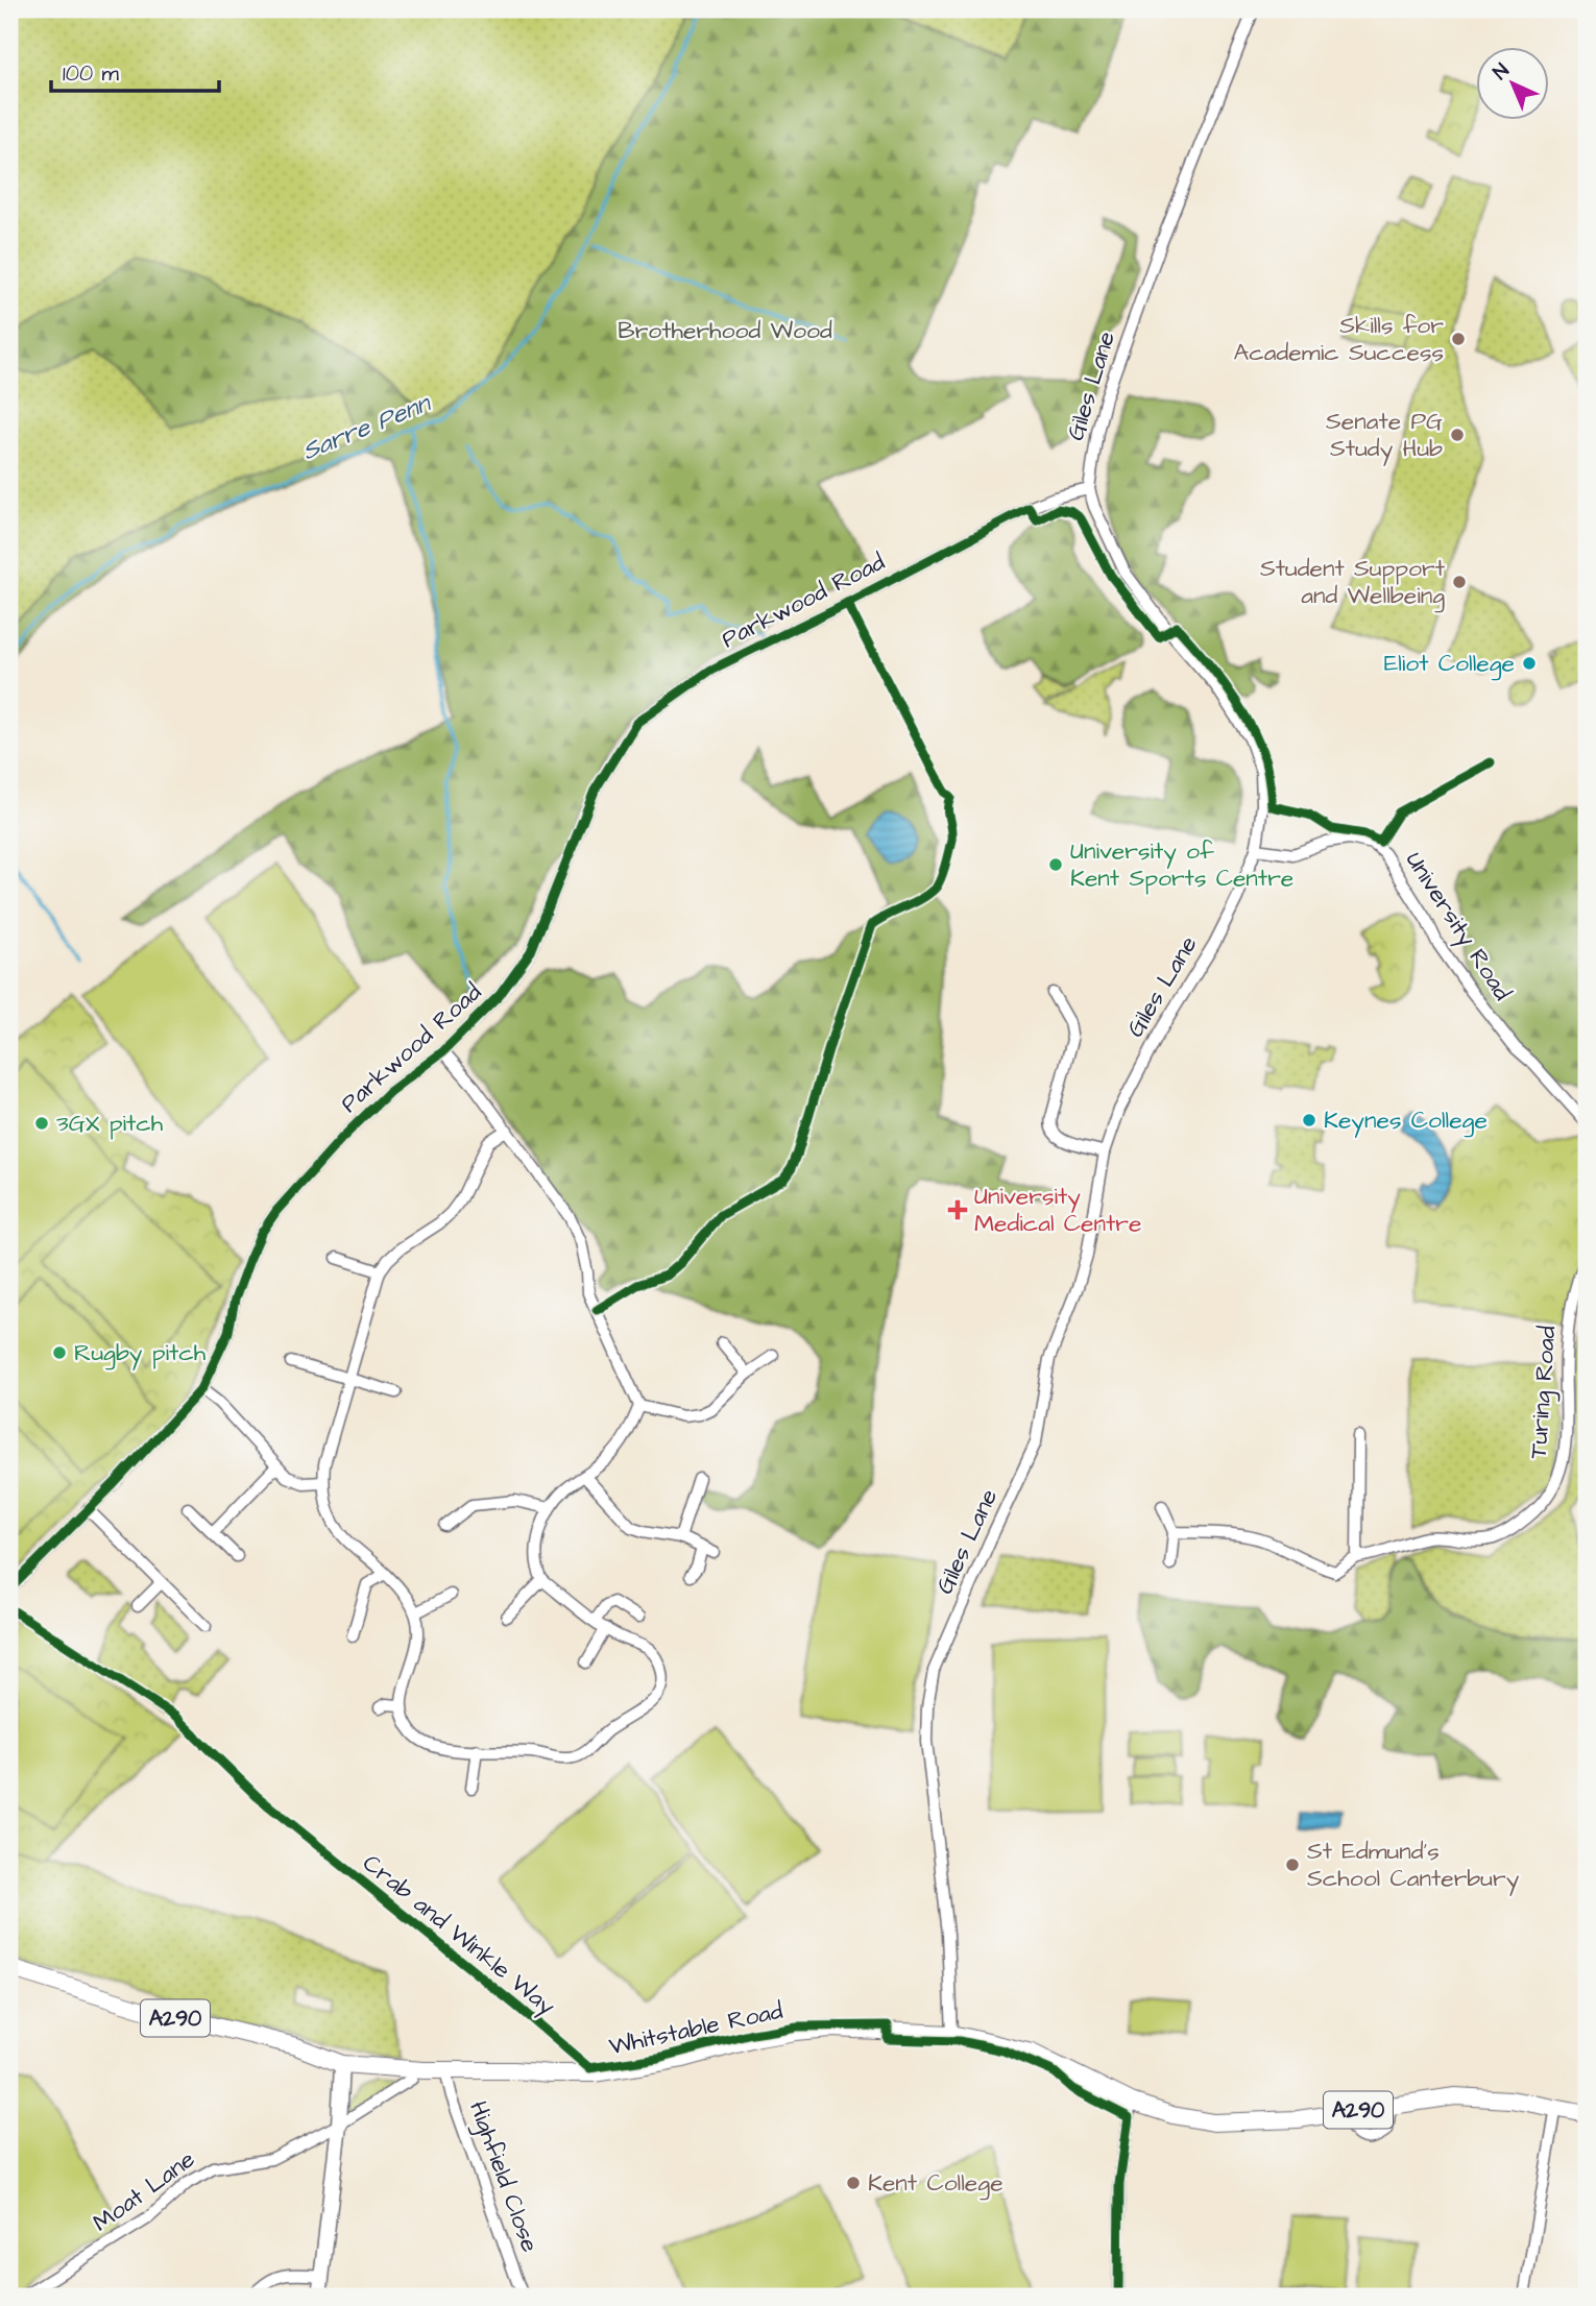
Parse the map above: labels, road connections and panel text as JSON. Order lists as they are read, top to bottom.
{
  "streets": {
    "main road": ["A290", "Whitstable Road"],
    "street": [
      "Giles Lane",
      "Parkwood Road",
      "University Road",
      "Turing Road",
      "Highfield Close",
      "Moat Lane"
    ],
    "cycle path": ["Crab and Winkle Way"]
  },
  "crossings": [
    ["Giles Lane", "Parkwood Road"],
    ["Giles Lane", "University Road"],
    ["Giles Lane", "Whitstable Road"],
    ["A290", "Whitstable Road"],
    ["Whitstable Road", "Highfield Close"]
  ],
  "water": ["Sarre Penn"],
  "parks": ["Brotherhood Wood"],
  "places": {
    "other": [
      "Skills for Academic Success",
      "Senate PG Study Hub",
      "Student Support and Wellbeing",
      "Eliot College",
      "University of Kent Sports Centre",
      "Keynes College",
      "3GX pitch",
      "Rugby pitch",
      "St Edmund's School Canterbury",
      "Kent College"
    ],
    "health": ["University Medical Centre"]
  },
  "scale_bar": "100 m",
  "north": "top left"
}
